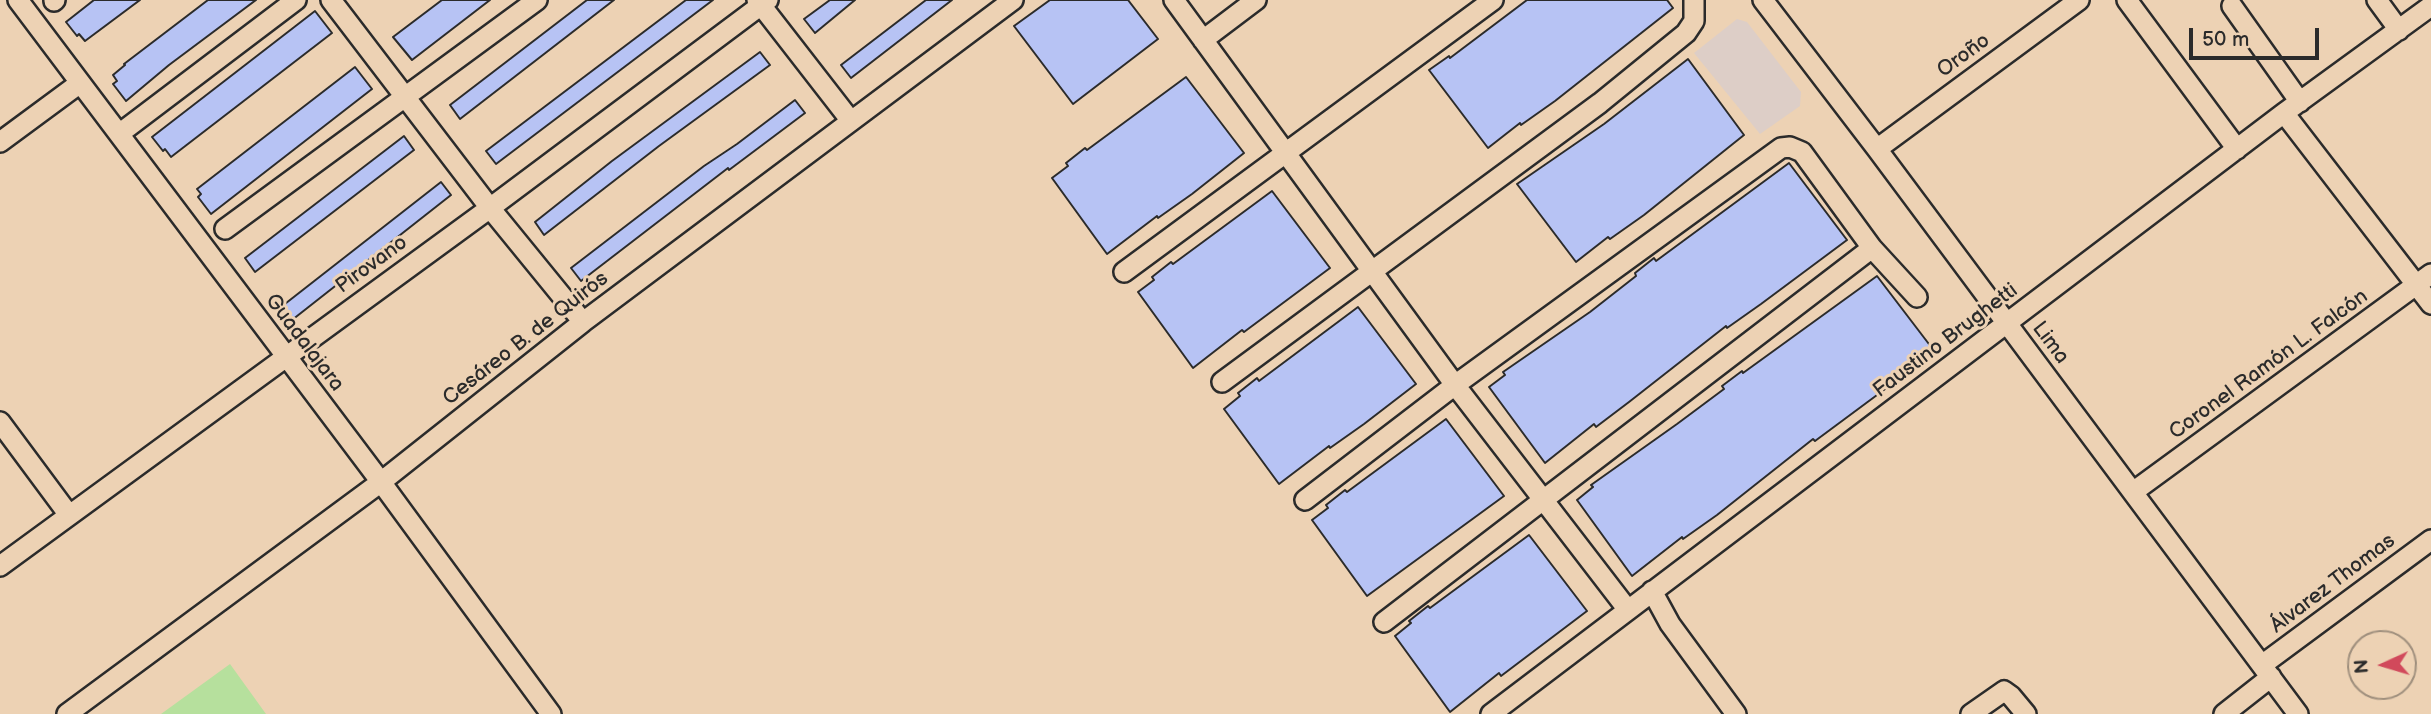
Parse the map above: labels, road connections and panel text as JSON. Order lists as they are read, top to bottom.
{
  "streets": {
    "street": [
      "Oroño",
      "Pirovano",
      "Cesáreo B. de Quirós",
      "Faustino Brughetti",
      "Guadalajara",
      "Lima",
      "Coronel Ramón L. Falcón",
      "Álvarez Thomas"
    ]
  },
  "crossings": [
    ["Oroño", "Lima"],
    ["Pirovano", "Guadalajara"],
    ["Cesáreo B. de Quirós", "Guadalajara"],
    ["Faustino Brughetti", "Lima"],
    ["Lima", "Coronel Ramón L. Falcón"],
    ["Lima", "Álvarez Thomas"]
  ],
  "scale_bar": "50 m",
  "north": "left"
}
